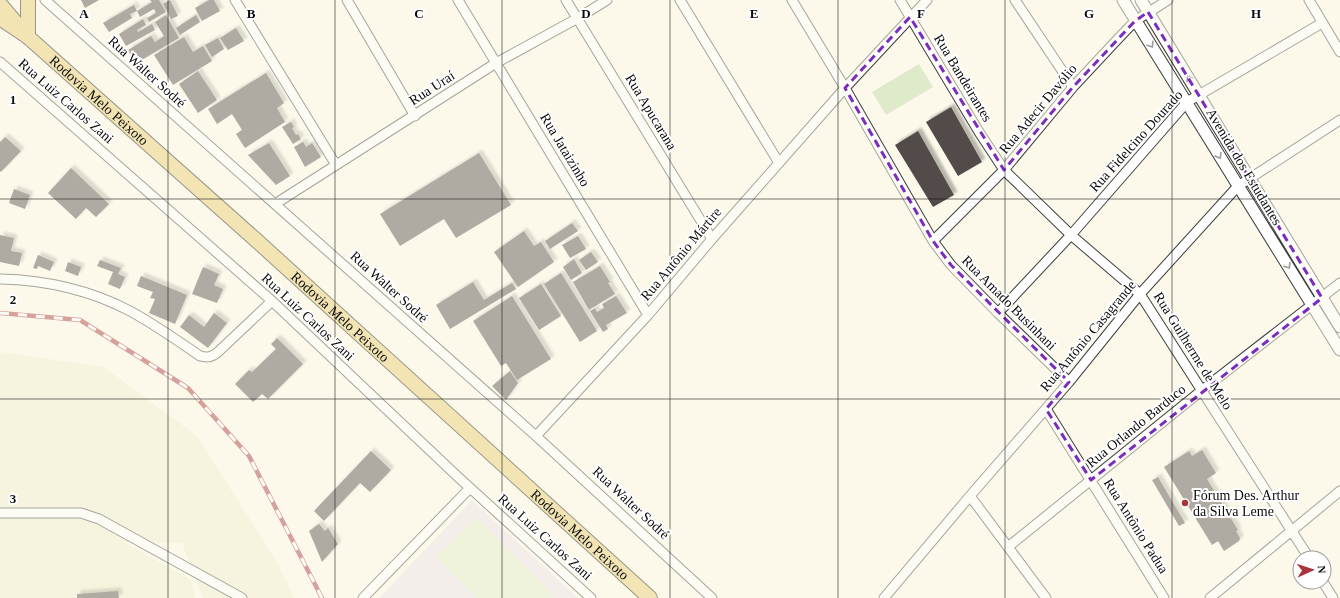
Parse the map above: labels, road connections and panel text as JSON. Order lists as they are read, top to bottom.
{
  "streets": {
    "main road": ["Rodovia Melo Peixoto"],
    "street": [
      "Rua Walter Sodré",
      "Rua Bandeirantes",
      "Rua Uraí",
      "Rua Luiz Carlos Zani",
      "Rua Adecir Davólio",
      "Rua Apucarana",
      "Rua Fidelcino Dourado",
      "Rua Jataizinho",
      "Avenida dos Estudantes",
      "Rua Antônio Mártire",
      "Rua Amado Businhani",
      "Rua Antônio Casagrande",
      "Rua Guilherme de Melo",
      "Rua Orlando Barduco",
      "Rua Antônio Padua"
    ]
  },
  "crossings": [
    ["Rua Walter Sodré", "Rua Uraí"],
    ["Rua Walter Sodré", "Rua Antônio Mártire"],
    ["Rua Bandeirantes", "Rua Adecir Davólio"],
    ["Rua Bandeirantes", "Rua Antônio Mártire"],
    ["Rua Bandeirantes", "Rua Guilherme de Melo"],
    ["Rua Uraí", "Rua Apucarana"],
    ["Rua Uraí", "Rua Jataizinho"],
    ["Rua Adecir Davólio", "Avenida dos Estudantes"],
    ["Rua Adecir Davólio", "Rua Amado Businhani"],
    ["Rua Adecir Davólio", "Rua Guilherme de Melo"],
    ["Rua Apucarana", "Rua Antônio Mártire"],
    ["Rua Fidelcino Dourado", "Avenida dos Estudantes"],
    ["Rua Fidelcino Dourado", "Rua Amado Businhani"],
    ["Rua Fidelcino Dourado", "Rua Guilherme de Melo"],
    ["Rua Jataizinho", "Rua Antônio Mártire"],
    ["Avenida dos Estudantes", "Rua Antônio Casagrande"],
    ["Avenida dos Estudantes", "Rua Orlando Barduco"],
    ["Rua Antônio Mártire", "Rua Amado Businhani"],
    ["Rua Amado Businhani", "Rua Antônio Casagrande"],
    ["Rua Antônio Casagrande", "Rua Guilherme de Melo"],
    ["Rua Antônio Casagrande", "Rua Antônio Padua"],
    ["Rua Guilherme de Melo", "Rua Orlando Barduco"],
    ["Rua Orlando Barduco", "Rua Antônio Padua"]
  ],
  "places": ["Fórum Des. Arthur da Silva Leme"],
  "north": "right",
  "grid": {
    "columns": [
      "A",
      "B",
      "C",
      "D",
      "E",
      "F",
      "G",
      "H"
    ],
    "rows": ["1", "2", "3"]
  }
}
